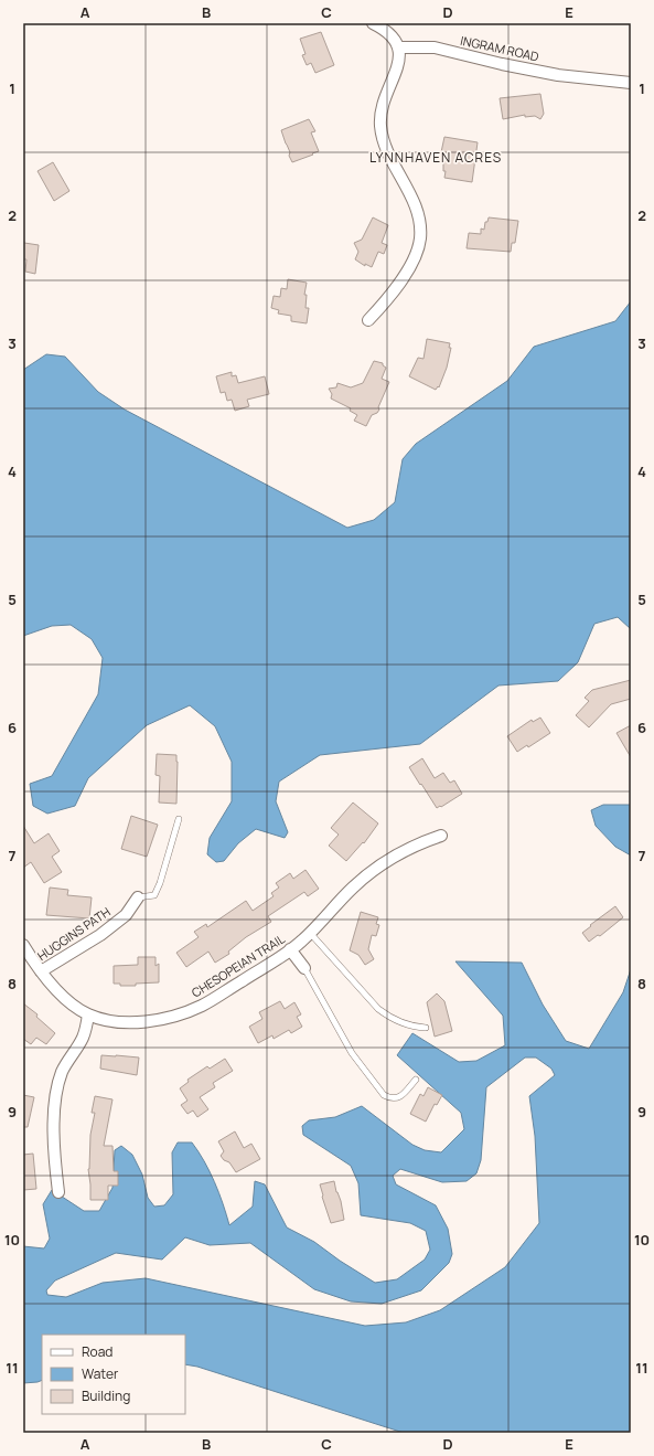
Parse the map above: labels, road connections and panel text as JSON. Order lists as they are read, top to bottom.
{
  "streets": {
    "street": ["INGRAM ROAD", "HUGGINS PATH", "CHESOPEIAN TRAIL"]
  },
  "crossings": [
    ["HUGGINS PATH", "CHESOPEIAN TRAIL"]
  ],
  "districts": ["LYNNHAVEN ACRES"],
  "legend": ["Road", "Water", "Building"],
  "grid": {
    "columns": [
      "A",
      "B",
      "C",
      "D",
      "E"
    ],
    "rows": [
      "1",
      "2",
      "3",
      "4",
      "5",
      "6",
      "7",
      "8",
      "9",
      "10",
      "11"
    ]
  }
}
